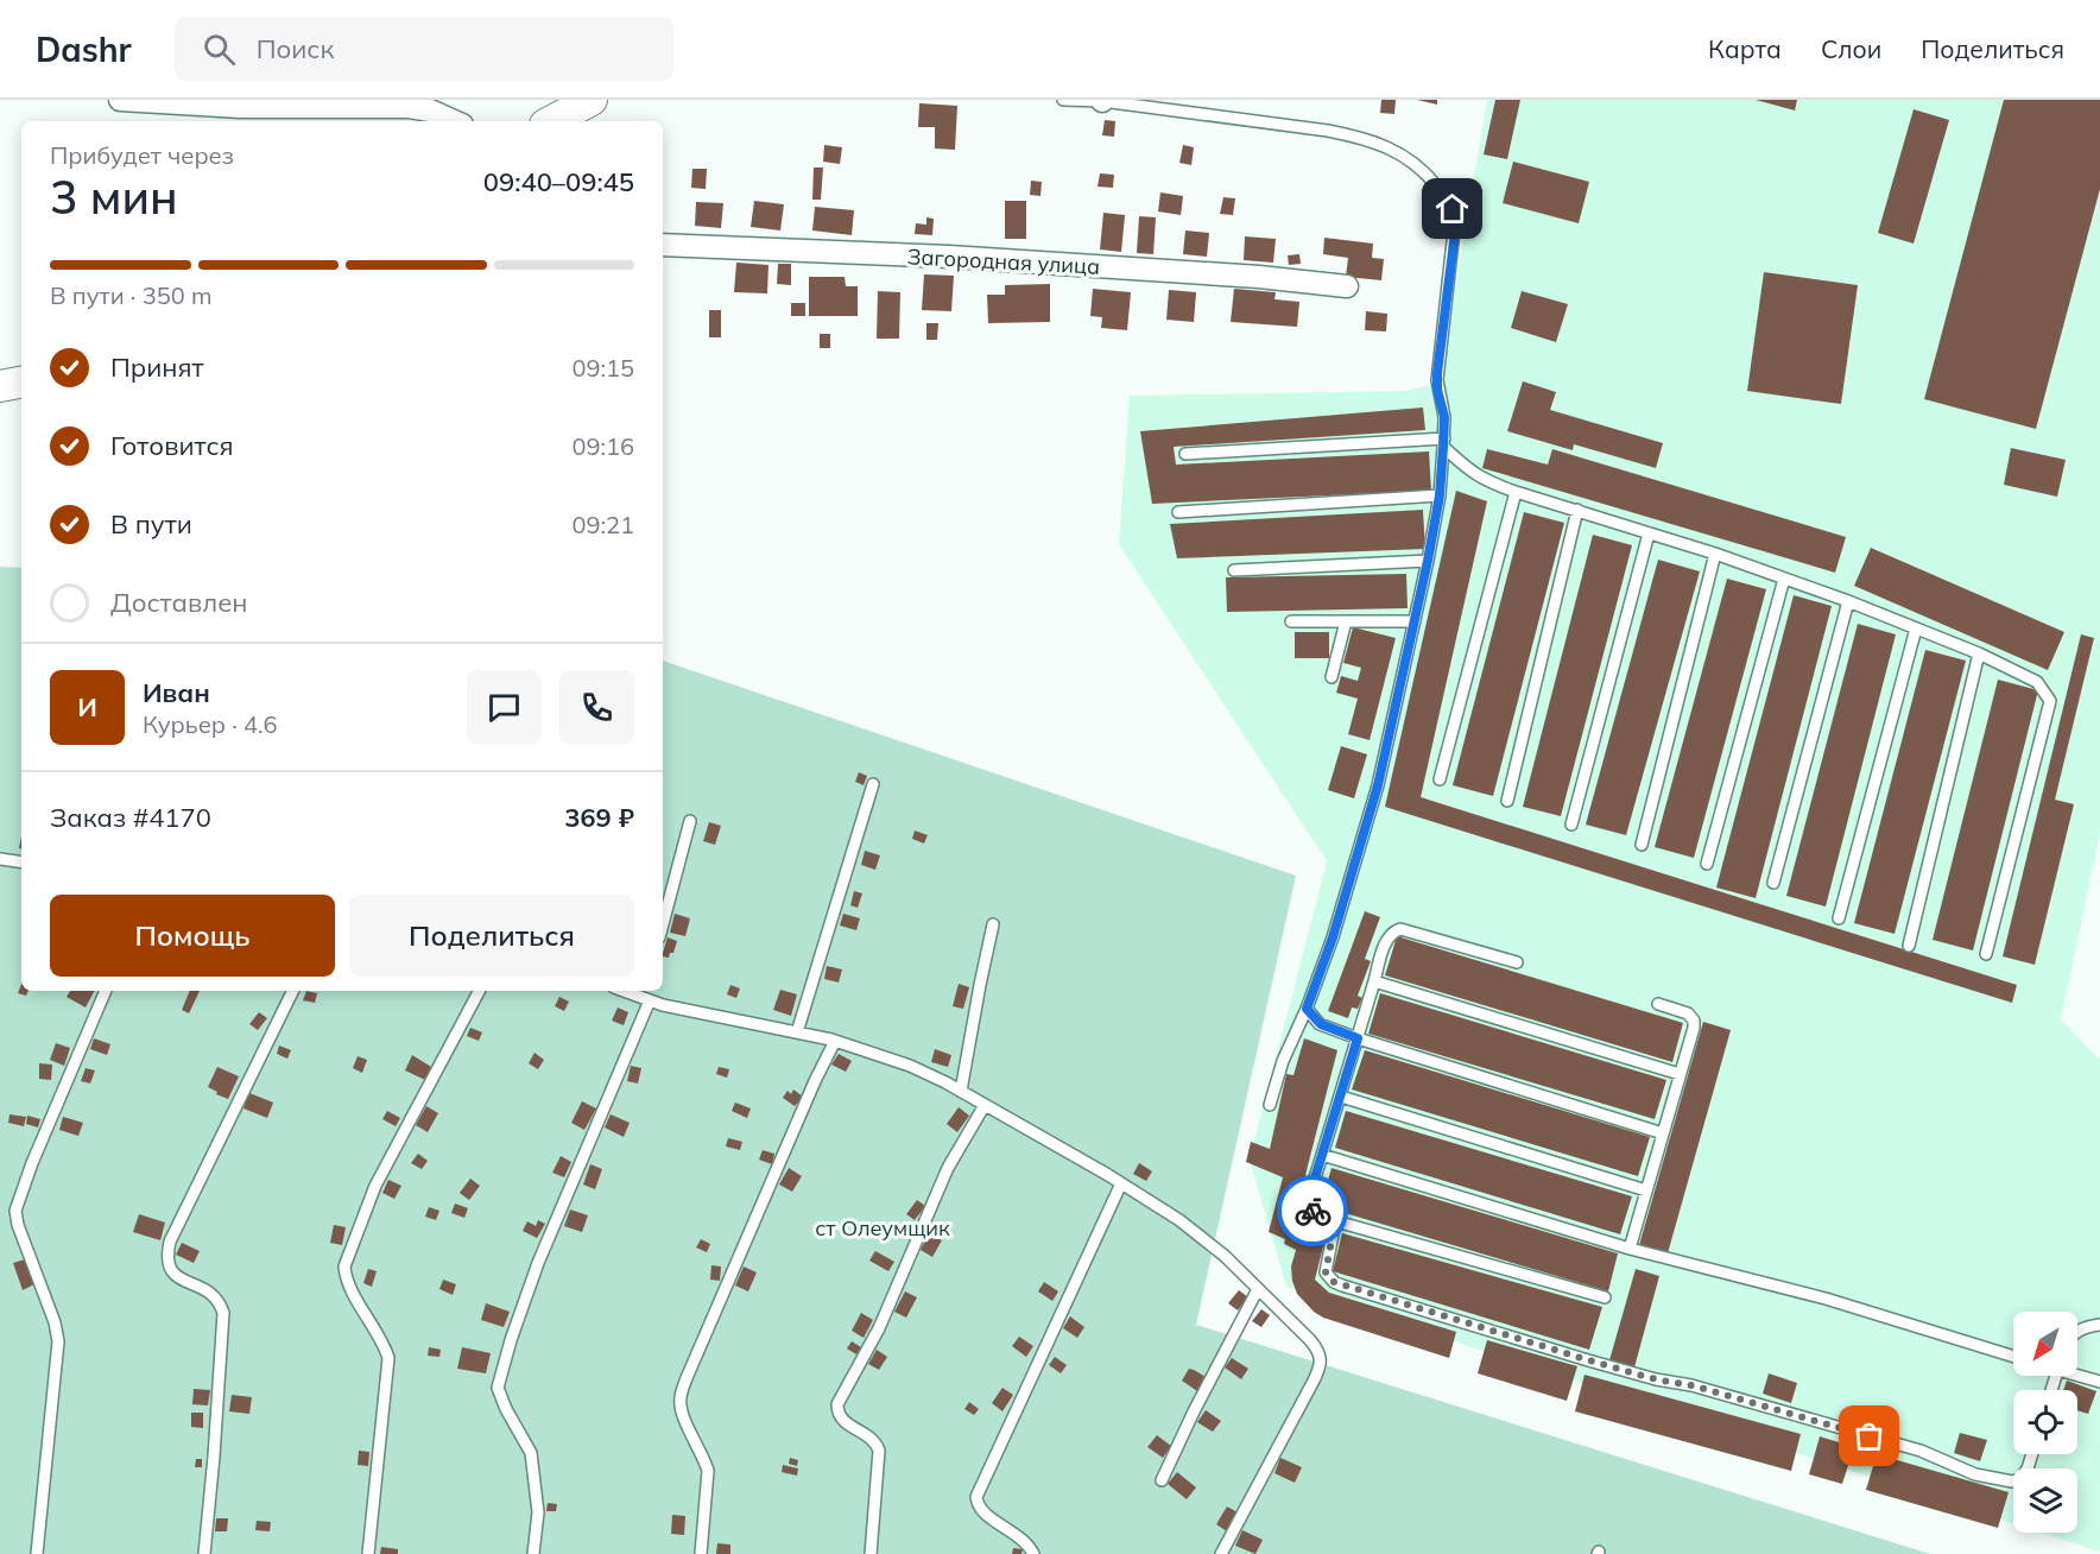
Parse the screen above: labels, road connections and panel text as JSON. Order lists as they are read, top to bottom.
{
  "streets": {
    "street": ["Загородная улица"]
  },
  "parks": ["ст Олеумщик"],
  "north": "bottom left",
  "page": {
    "header": "Dashr",
    "search": "Поиск",
    "nav": ["Карта", "Слои", "Поделиться"],
    "heading": ["3 мин", "Прибудет через", "09:40–09:45"],
    "panel": [
      "Иван",
      "Курьер · 4.6",
      "Заказ #4170",
      "369 ₽"
    ],
    "bar": "В пути · 350 m",
    "list": [
      ["Принят", "09:15"],
      ["Готовится", "09:16"],
      ["В пути", "09:21"],
      "Доставлен"
    ],
    "round": "И",
    "buttons": ["Помощь", "Поделиться"]
  }
}
